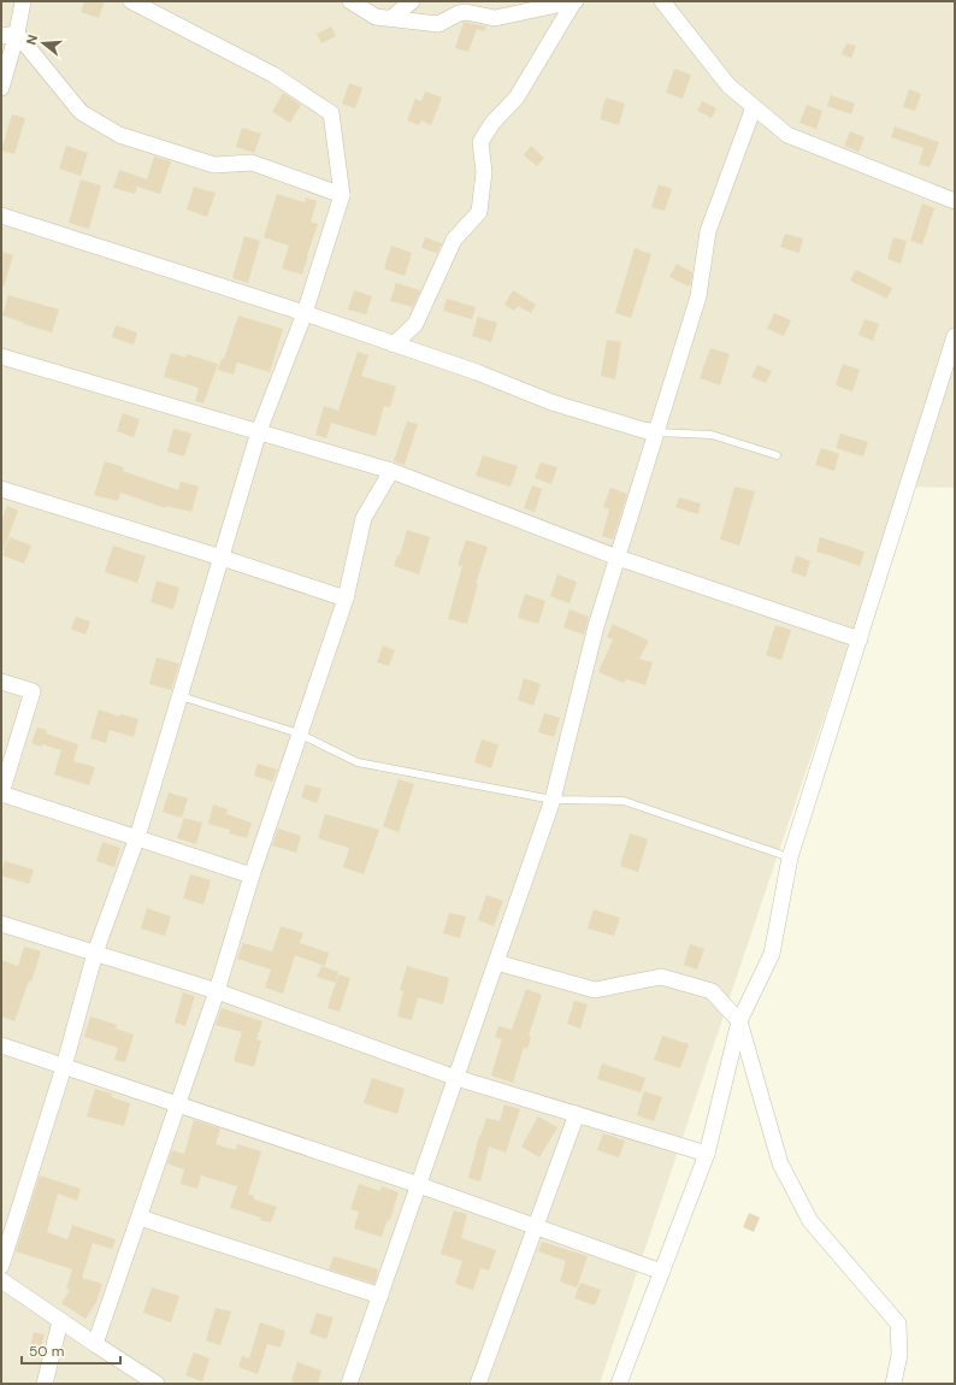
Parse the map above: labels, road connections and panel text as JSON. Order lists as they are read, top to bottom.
{
  "scale_bar": "50 m",
  "north": "left"
}
